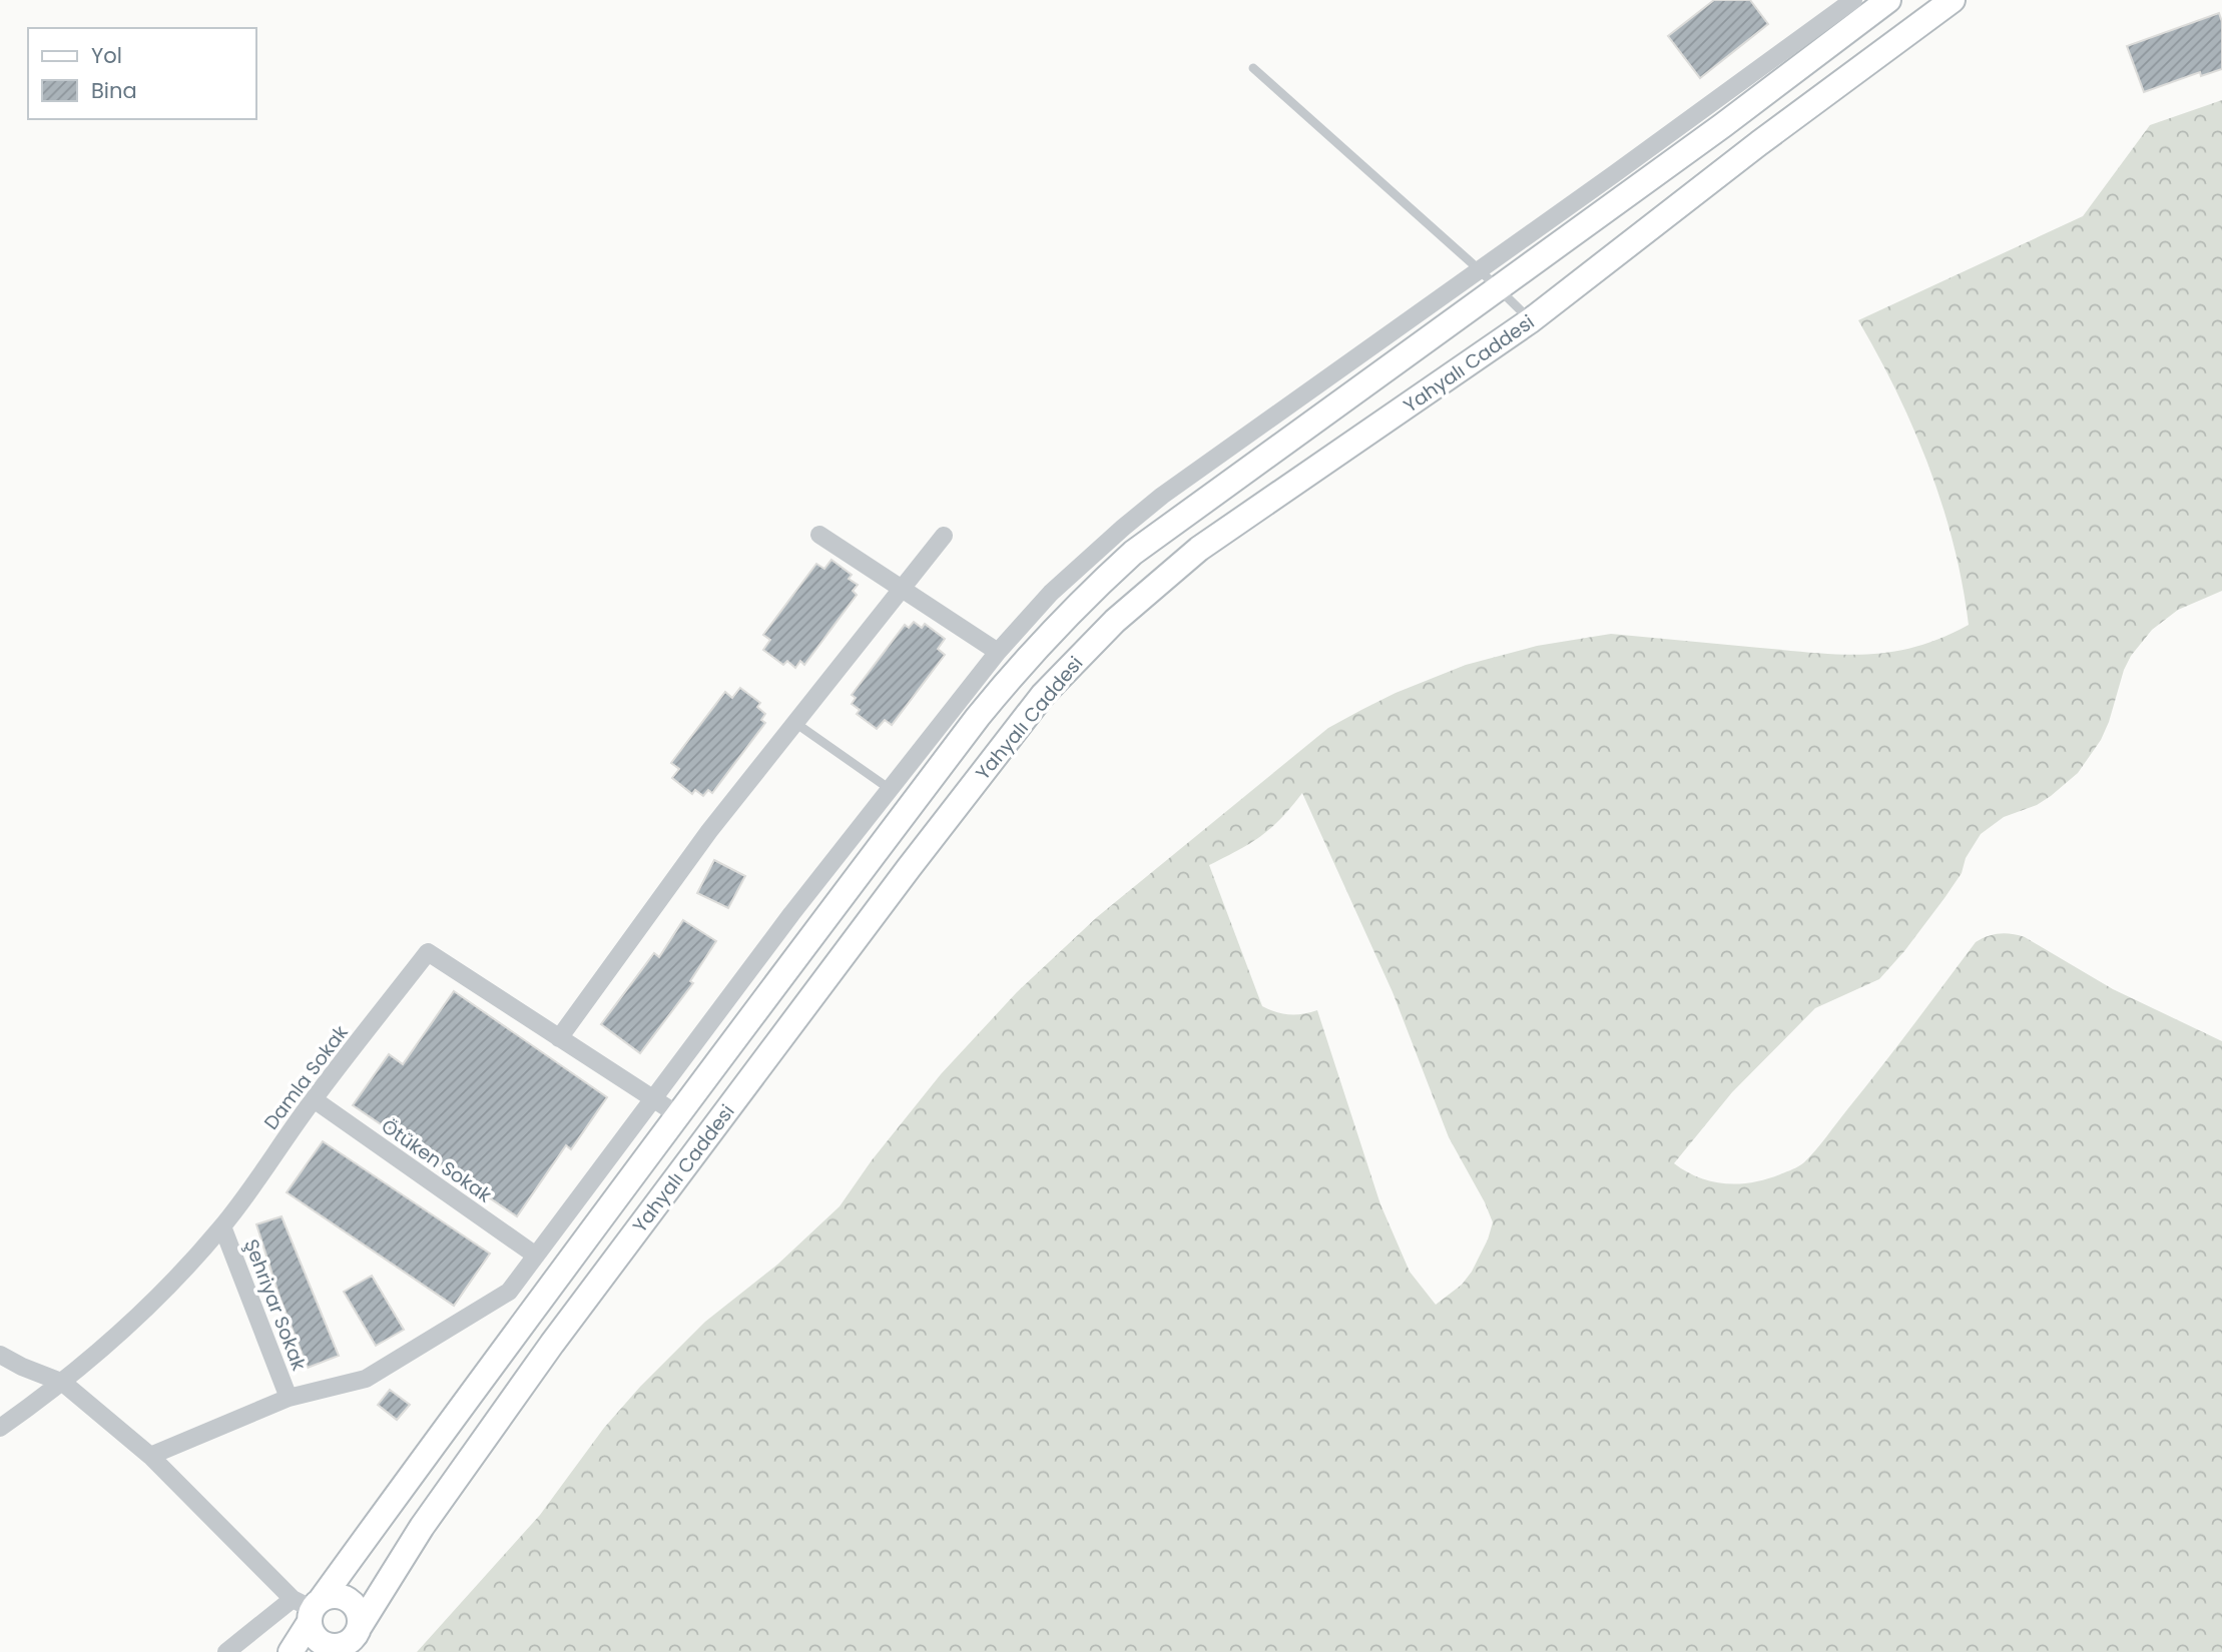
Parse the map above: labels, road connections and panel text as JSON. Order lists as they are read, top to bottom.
{
  "streets": {
    "main road": ["Yahyalı Caddesi"],
    "street": ["Damla Sokak", "Ötüken Sokak", "Şehriyar Sokak"]
  },
  "crossings": [
    ["Yahyalı Caddesi", "Damla Sokak"],
    ["Damla Sokak", "Ötüken Sokak"],
    ["Damla Sokak", "Şehriyar Sokak"]
  ],
  "legend": ["Yol", "Bina"]
}
